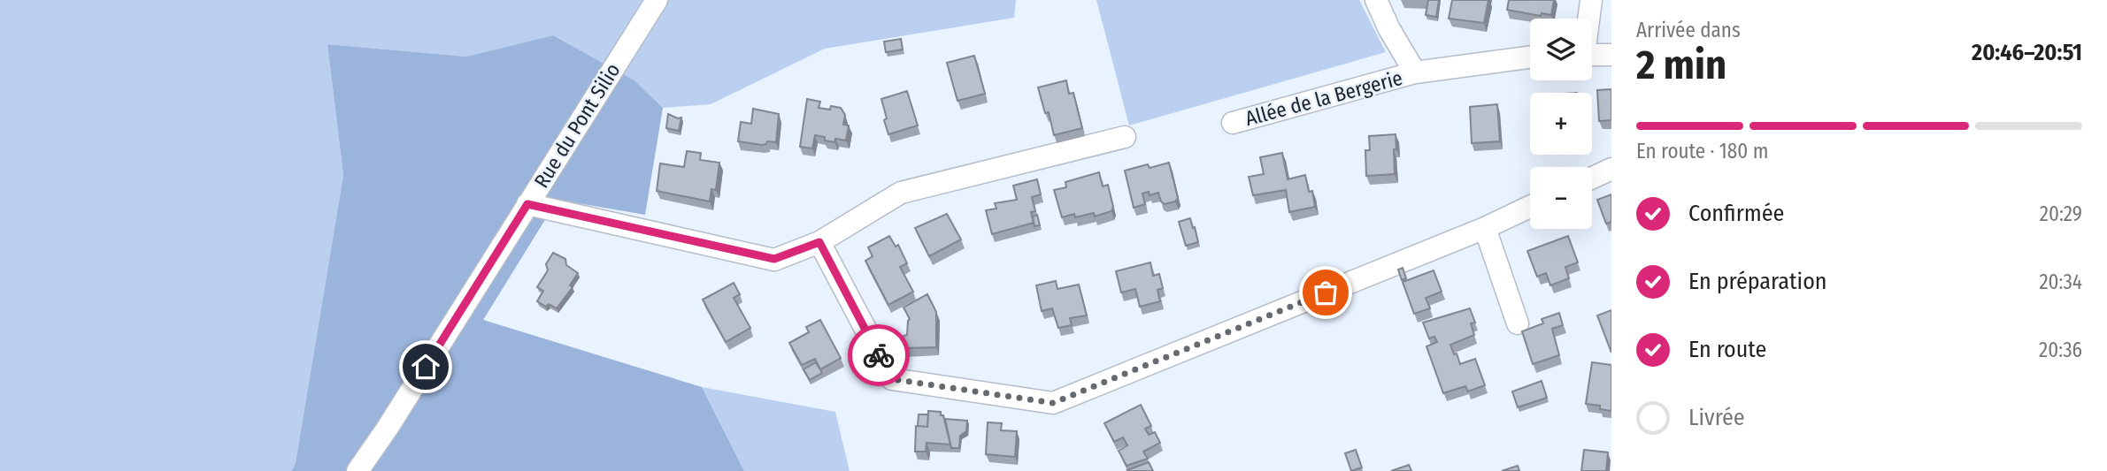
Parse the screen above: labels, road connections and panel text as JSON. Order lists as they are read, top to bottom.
{
  "streets": {
    "street": ["Allée de la Bergerie", "Rue du Pont Silio"]
  },
  "page": {
    "heading": ["2 min", "Arrivée dans", "20:46–20:51"],
    "map_buttons": ["+", "−"],
    "bar": "En route · 180 m",
    "list": [
      ["Confirmée", "20:29"],
      ["En préparation", "20:34"],
      ["En route", "20:36"],
      "Livrée"
    ]
  }
}
